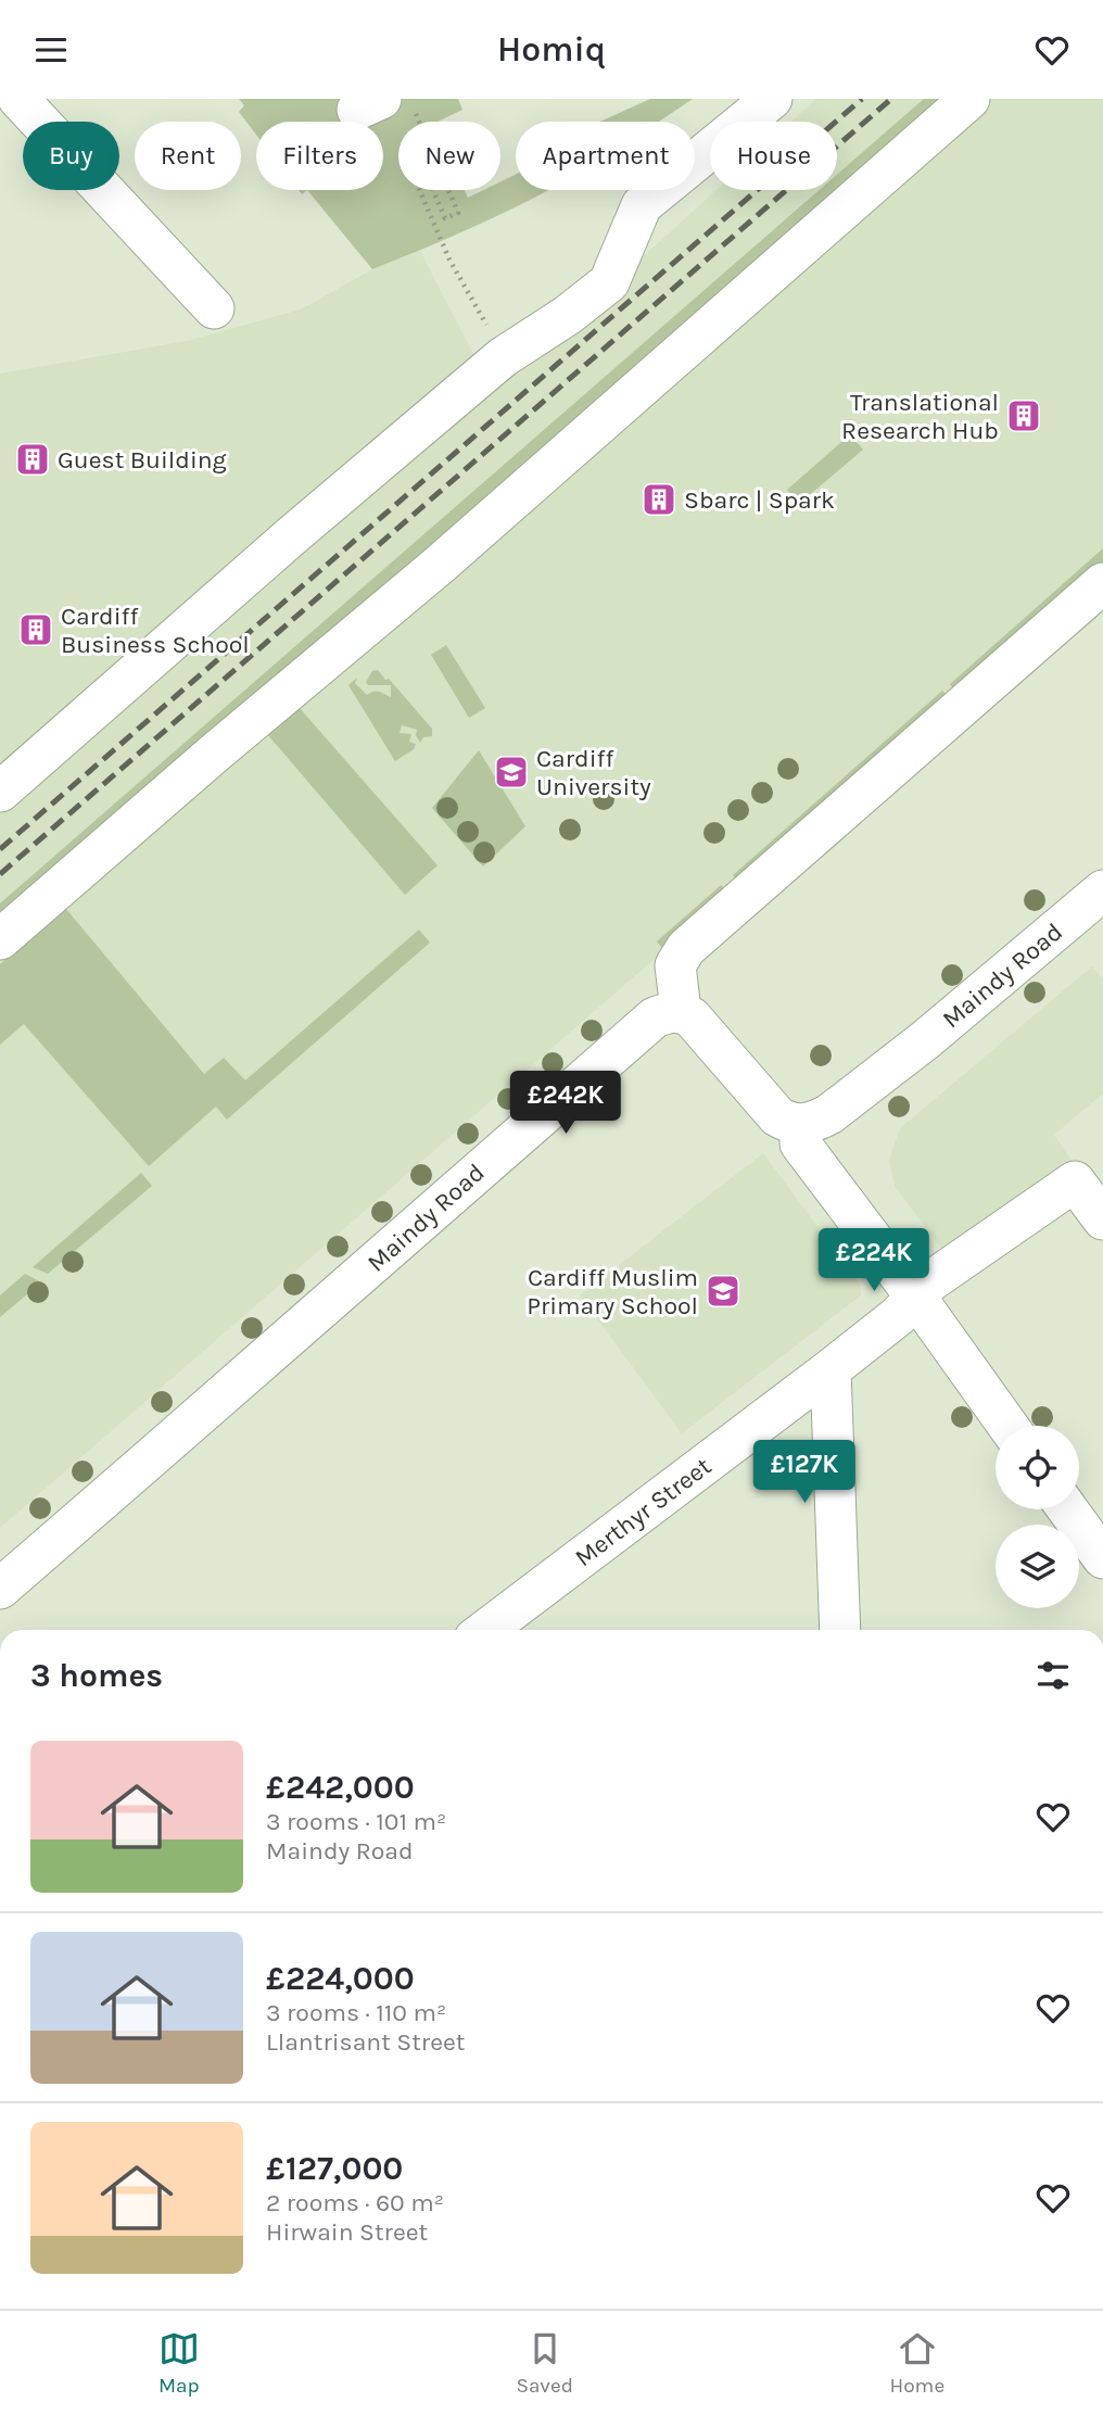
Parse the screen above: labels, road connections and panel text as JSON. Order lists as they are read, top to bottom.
{
  "streets": {
    "street": ["Maindy Road", "Merthyr Street"]
  },
  "places": {
    "building": [
      "Translational Research Hub",
      "Guest Building",
      "Sbarc | Spark",
      "Cardiff Business School"
    ],
    "school or university": ["Cardiff University", "Cardiff Muslim Primary School"]
  },
  "page": {
    "header": "Homiq",
    "chip": [
      "Buy",
      "Rent",
      "Filters",
      "New",
      "Apartment",
      "House"
    ],
    "price": ["£242K", "£224K", "£127K"],
    "heading": "3 homes",
    "list": [
      {
        "name": "£242,000",
        "note": "3 rooms · 101 m² · Maindy Road"
      },
      {
        "name": "£224,000",
        "note": "3 rooms · 110 m² · Llantrisant Street"
      },
      {
        "name": "£127,000",
        "note": "2 rooms · 60 m² · Hirwain Street"
      }
    ],
    "tabs": ["Map", "Saved", "Home"]
  }
}
